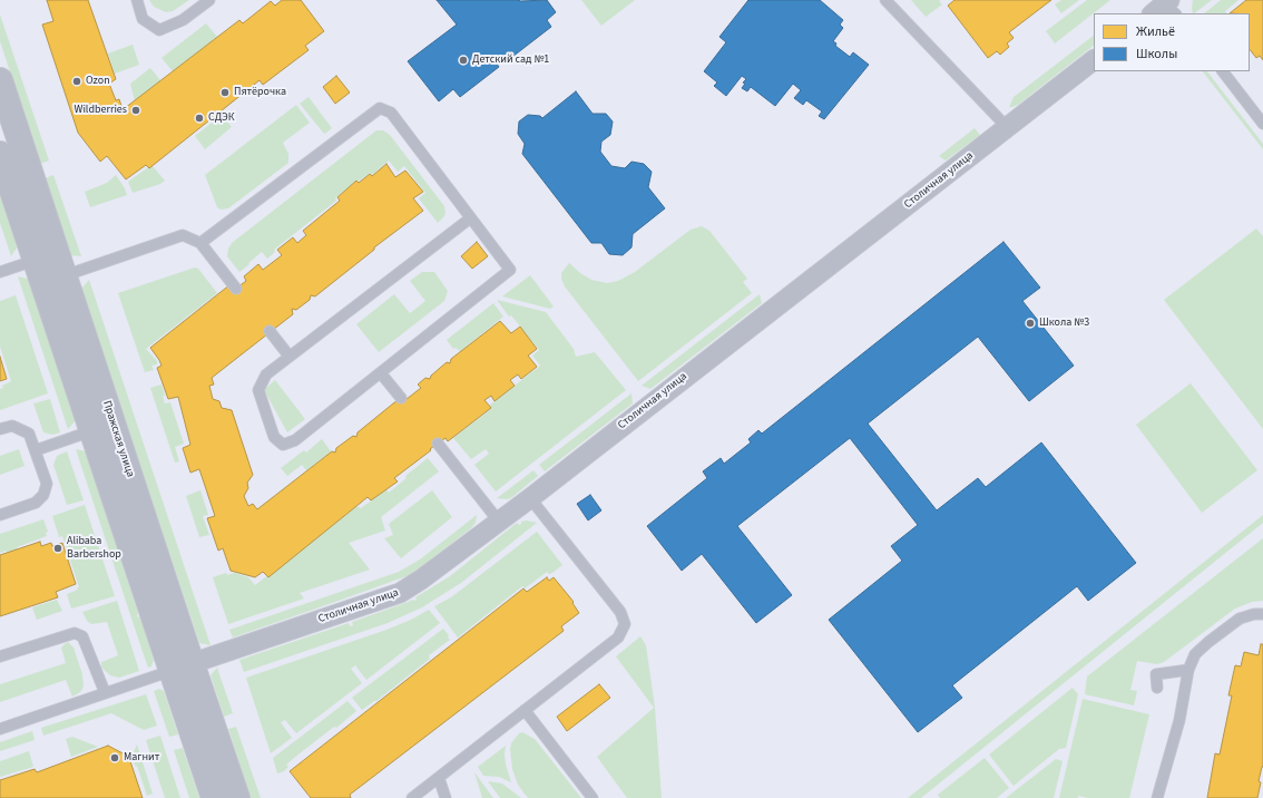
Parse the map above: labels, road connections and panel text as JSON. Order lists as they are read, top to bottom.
{
  "streets": {
    "street": ["Столичная улица", "Пражская улица"]
  },
  "crossings": [
    ["Столичная улица", "Пражская улица"]
  ],
  "places": [
    "Детский сад №1",
    "Ozon",
    "Пятёрочка",
    "Wildberries",
    "СДЭК",
    "Школа №3",
    "Alibaba Barbershop",
    "Магнит"
  ],
  "legend": ["Жильё", "Школы"]
}
